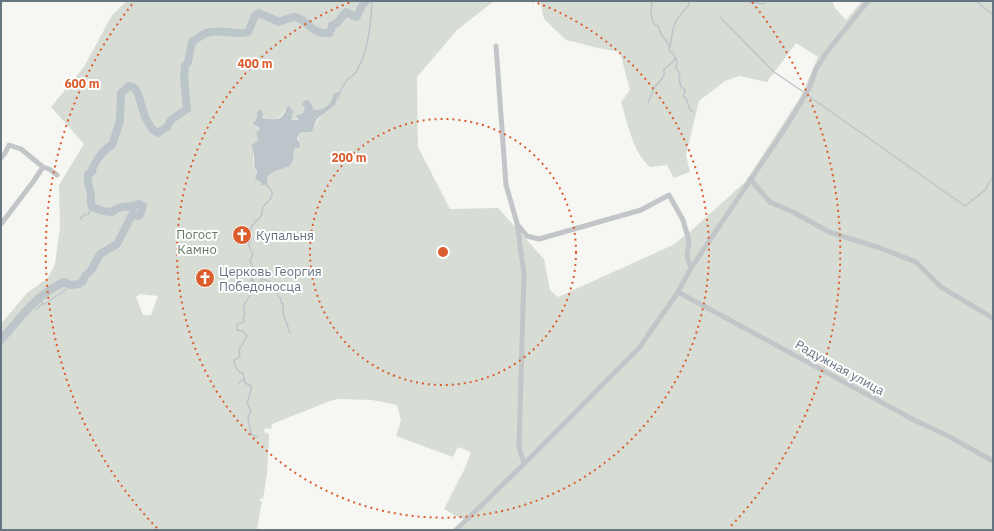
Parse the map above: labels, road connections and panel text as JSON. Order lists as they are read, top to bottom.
{
  "streets": {
    "street": ["Радужная улица"]
  },
  "parks": ["Погост Камно"],
  "places": {
    "church": ["Купальня", "Церковь Георгия Победоносца"]
  },
  "rings": ["400 m", "600 m", "200 m"]
}
